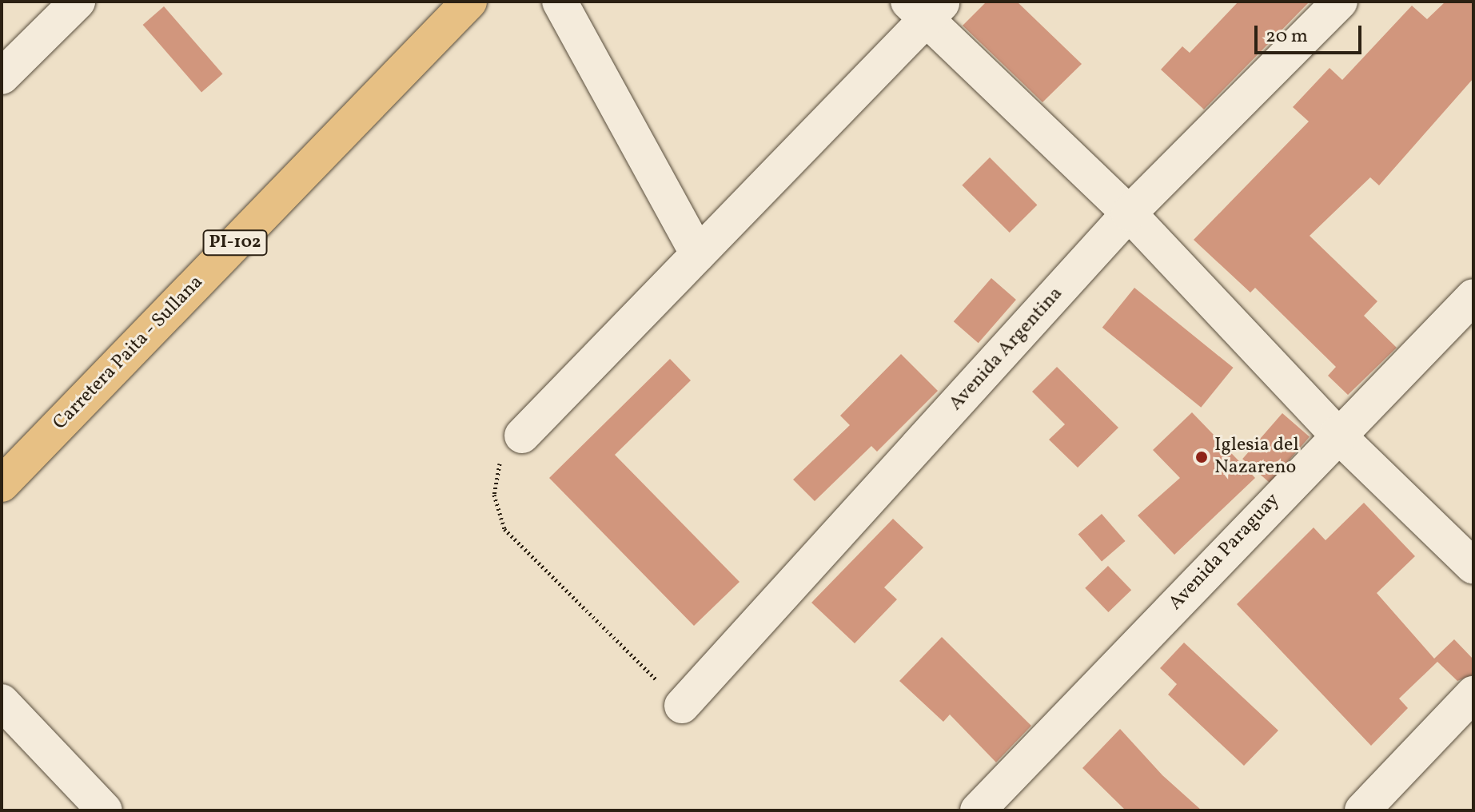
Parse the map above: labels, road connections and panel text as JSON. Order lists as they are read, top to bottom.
{
  "streets": {
    "main road": ["PI-102", "Carretera Paita - Sullana"],
    "street": ["Avenida Argentina", "Avenida Paraguay"]
  },
  "places": ["Iglesia del Nazareno"],
  "scale_bar": "20 m"
}
